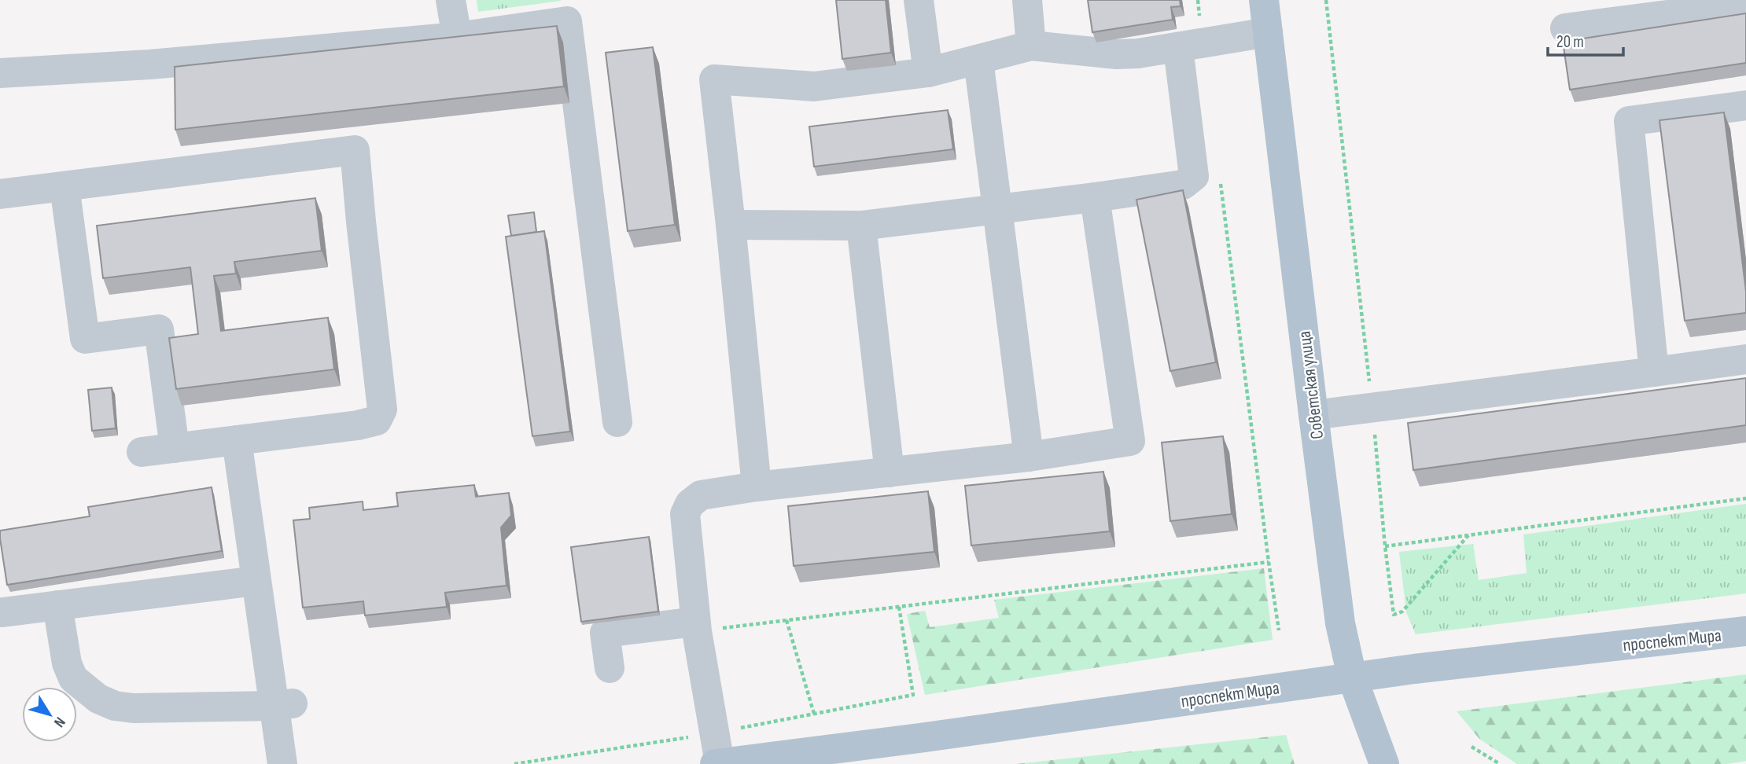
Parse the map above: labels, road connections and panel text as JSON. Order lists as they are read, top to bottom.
{
  "streets": {
    "main road": ["Советская улица", "проспект Мира"]
  },
  "crossings": [
    ["Советская улица", "проспект Мира"]
  ],
  "scale_bar": "20 m",
  "north": "bottom right"
}
